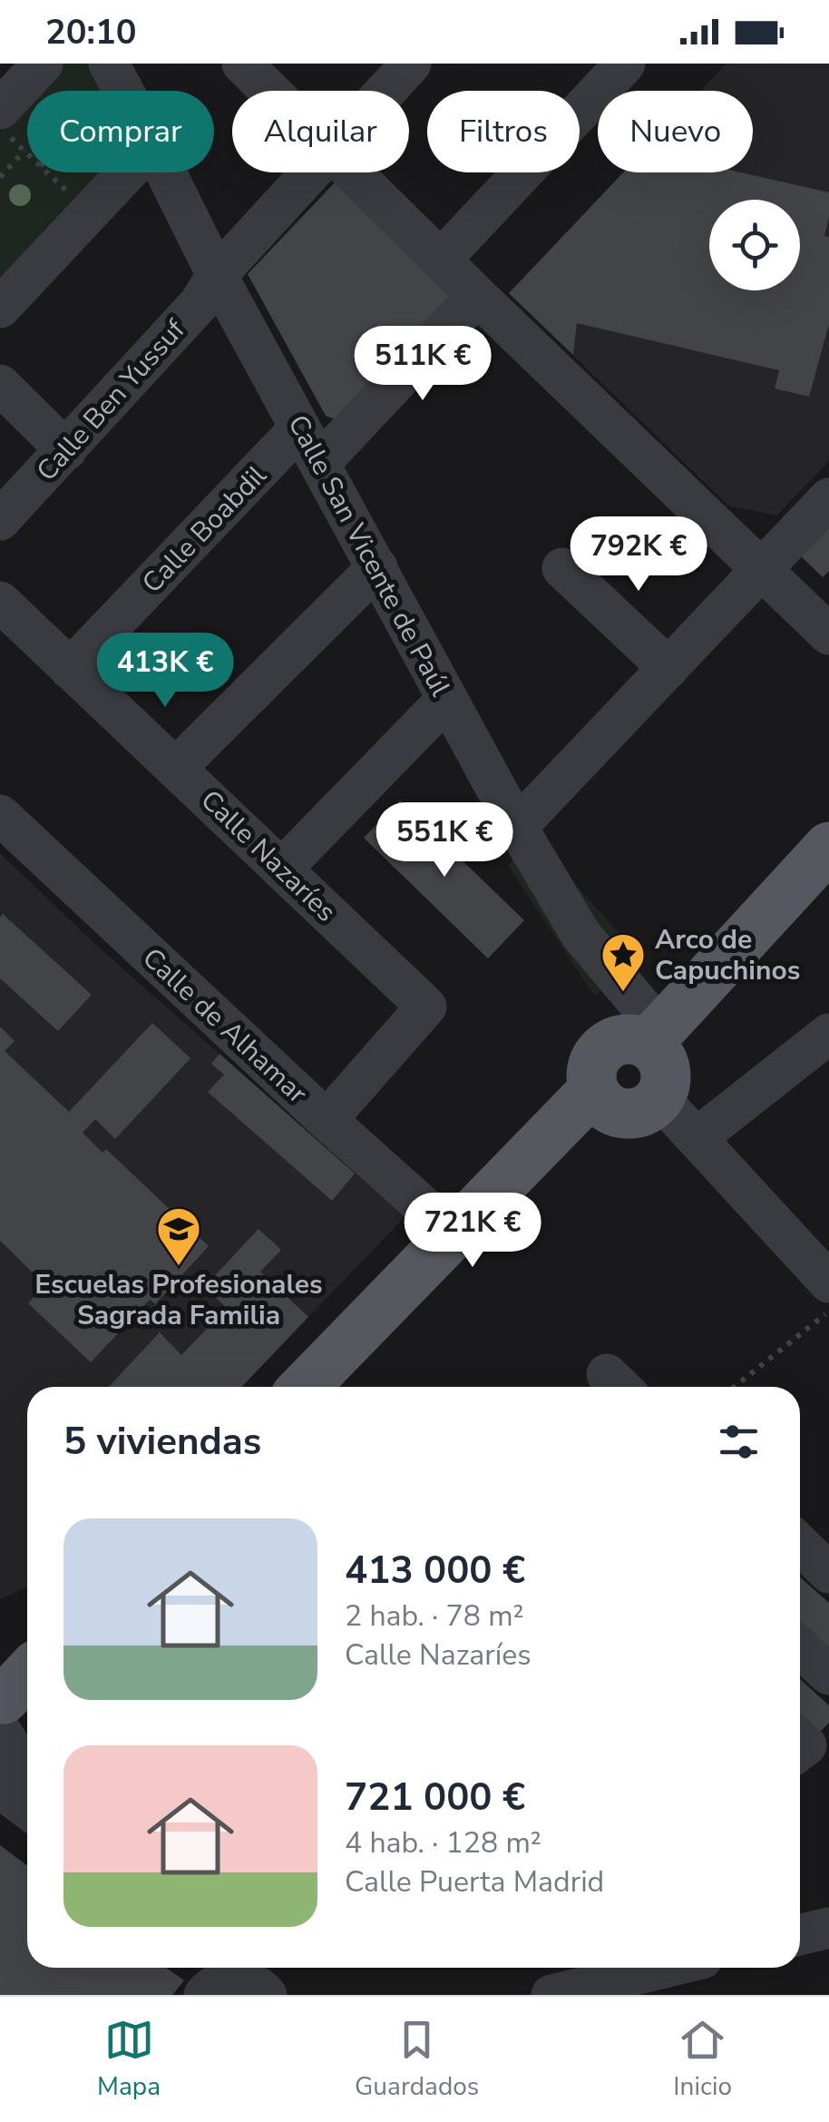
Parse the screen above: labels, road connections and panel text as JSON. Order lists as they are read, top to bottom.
{
  "streets": {
    "street": [
      "Calle Ben Yussuf",
      "Calle Boabdil",
      "Calle San Vicente de Paúl",
      "Calle Nazaríes",
      "Calle de Alhamar"
    ]
  },
  "crossings": [
    ["Calle Ben Yussuf", "Calle San Vicente de Paúl"],
    ["Calle Boabdil", "Calle San Vicente de Paúl"],
    ["Calle Boabdil", "Calle Nazaríes"],
    ["Calle Nazaríes", "Calle de Alhamar"]
  ],
  "places": {
    "place": ["Arco de Capuchinos"],
    "school or university": ["Escuelas Profesionales Sagrada Familia"]
  },
  "page": {
    "status": "20:10",
    "chip": [
      "Comprar",
      "Alquilar",
      "Filtros",
      "Nuevo"
    ],
    "price": [
      "511K €",
      "792K €",
      "413K €",
      "551K €",
      "721K €"
    ],
    "heading": "5 viviendas",
    "list": [
      {
        "name": "413 000 €",
        "note": "2 hab. · 78 m² · Calle Nazaríes"
      },
      {
        "name": "721 000 €",
        "note": "4 hab. · 128 m² · Calle Puerta Madrid"
      }
    ],
    "tabs": ["Mapa", "Guardados", "Inicio"]
  }
}
